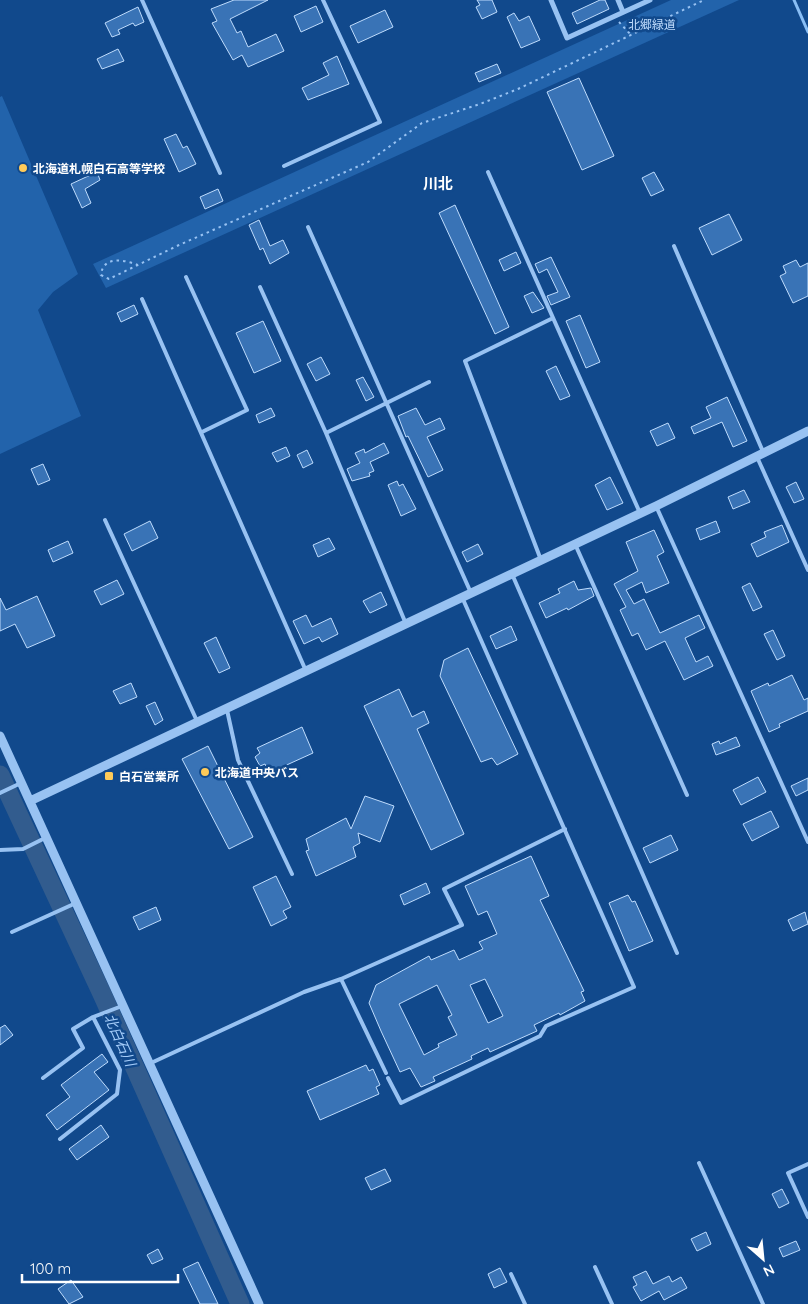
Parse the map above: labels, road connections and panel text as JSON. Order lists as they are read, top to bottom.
{
  "districts": ["川北"],
  "water": ["北白石川"],
  "parks": ["北郷緑道"],
  "places": {
    "other": ["北海道札幌白石高等学校", "北海道中央バス"],
    "transit": ["白石営業所"]
  },
  "scale_bar": "100 m",
  "north": "bottom right"
}
